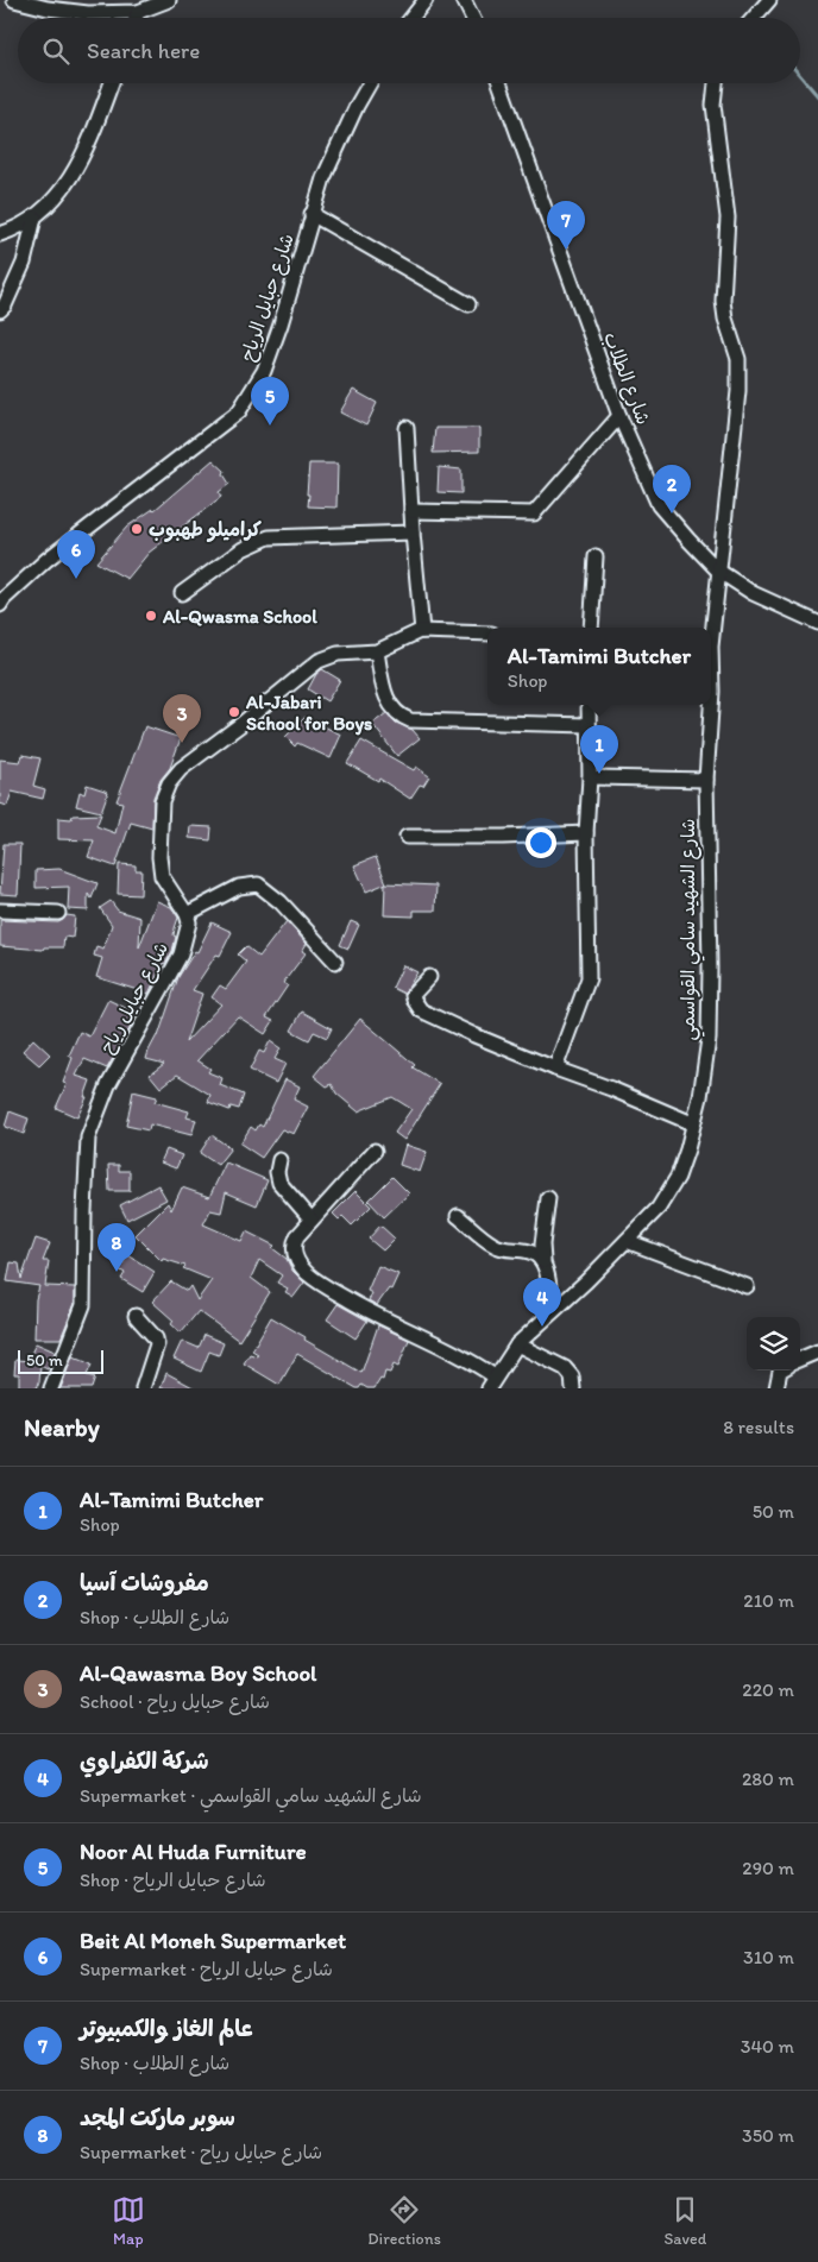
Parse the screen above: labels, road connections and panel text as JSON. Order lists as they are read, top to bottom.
{
  "streets": {
    "street": [
      "شارع حبايل الرياح",
      "شارع الطلاب",
      "شارع الشهيد سامي القواسمي",
      "شارع حبايل رياح"
    ]
  },
  "crossings": [
    ["شارع الطلاب", "شارع الشهيد سامي القواسمي"]
  ],
  "places": ["كراميلو طهبوب", "Al-Qwasma School", "Al-Jabari School for Boys"],
  "scale_bar": "50 m",
  "page": {
    "search": "Search here",
    "pins": [
      "7",
      "5",
      "2",
      "6",
      "3",
      "1",
      "8",
      "4"
    ],
    "popup": ["Al-Tamimi Butcher", "Shop"],
    "scale": "50 m",
    "heading": ["Nearby", "8 results"],
    "list": [
      {
        "mark": "1",
        "name": "Al-Tamimi Butcher",
        "note": "Shop",
        "value": "50 m"
      },
      {
        "mark": "2",
        "name": "مفروشات آسيا",
        "note": "Shop · شارع الطلاب",
        "value": "210 m"
      },
      {
        "mark": "3",
        "name": "Al-Qawasma Boy School",
        "note": "School · شارع حبايل رياح",
        "value": "220 m"
      },
      {
        "mark": "4",
        "name": "شركة الكفراوي",
        "note": "Supermarket · شارع الشهيد سامي القواسمي",
        "value": "280 m"
      },
      {
        "mark": "5",
        "name": "Noor Al Huda Furniture",
        "note": "Shop · شارع حبايل الرياح",
        "value": "290 m"
      },
      {
        "mark": "6",
        "name": "Beit Al Moneh Supermarket",
        "note": "Supermarket · شارع حبايل الرياح",
        "value": "310 m"
      },
      {
        "mark": "7",
        "name": "عالم الغاز والكمبيوتر",
        "note": "Shop · شارع الطلاب",
        "value": "340 m"
      },
      {
        "mark": "8",
        "name": "سوبر ماركت المجد",
        "note": "Supermarket · شارع حبايل رياح",
        "value": "350 m"
      }
    ],
    "nav": ["Map", "Directions", "Saved"]
  }
}
